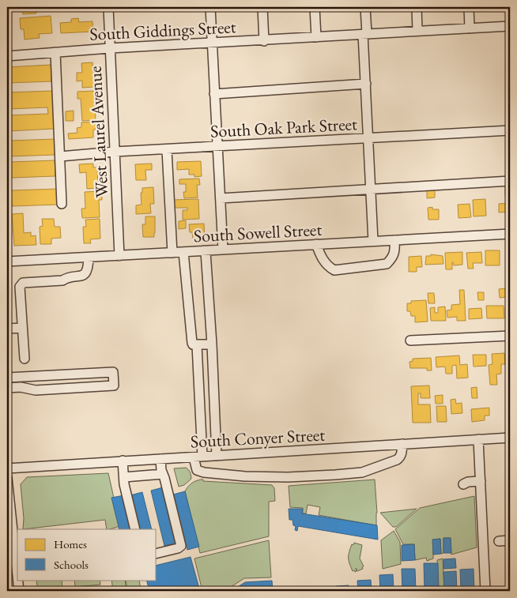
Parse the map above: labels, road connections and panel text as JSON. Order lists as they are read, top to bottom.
{
  "streets": {
    "street": [
      "South Giddings Street",
      "South Oak Park Street",
      "West Laurel Avenue",
      "South Sowell Street",
      "South Conyer Street"
    ]
  },
  "crossings": [
    ["South Giddings Street", "West Laurel Avenue"],
    ["South Oak Park Street", "West Laurel Avenue"],
    ["West Laurel Avenue", "South Sowell Street"]
  ],
  "legend": ["Homes", "Schools"]
}
